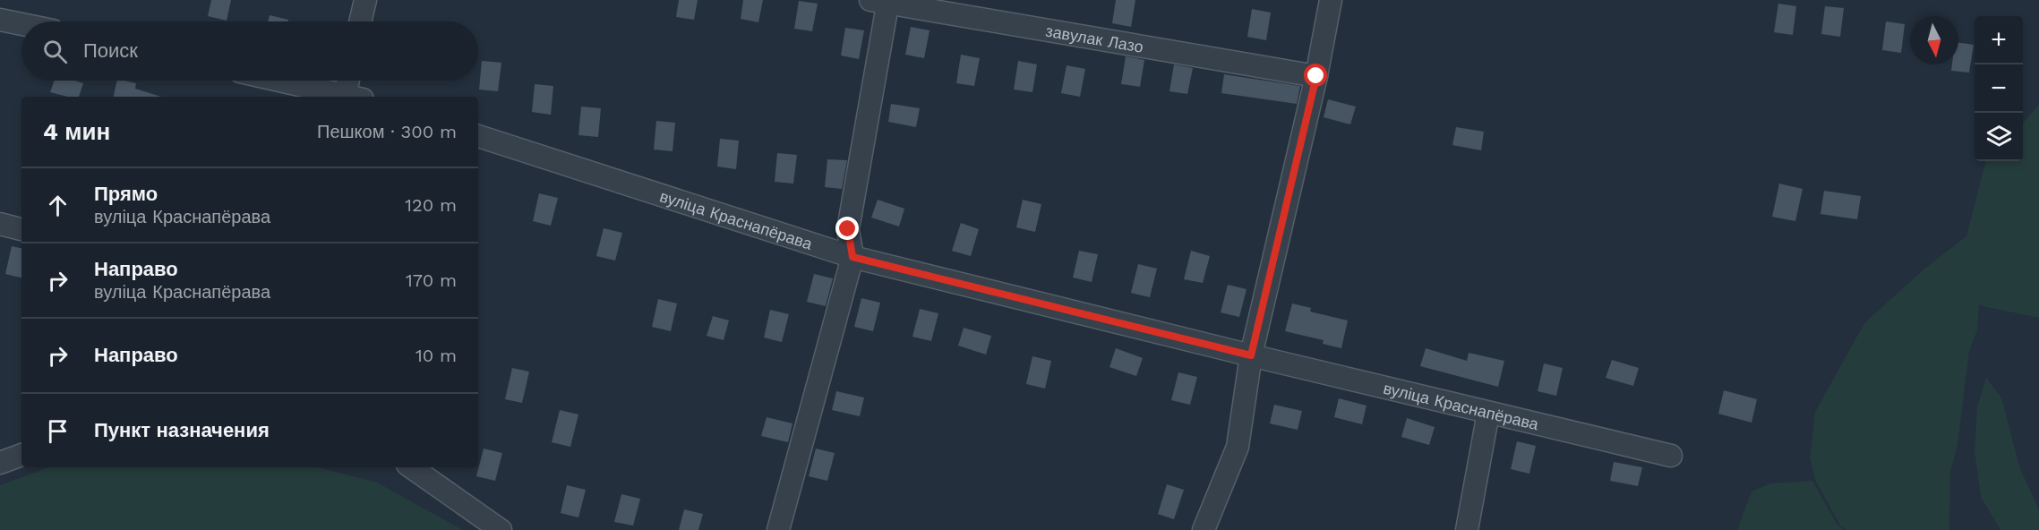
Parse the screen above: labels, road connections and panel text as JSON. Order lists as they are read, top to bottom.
{
  "streets": {
    "street": ["завулак Лазо", "вуліца Краснапёрава"]
  },
  "north": "bottom",
  "page": {
    "map_buttons": ["+", "−"],
    "search": "Поиск",
    "heading": ["4 мин", "Пешком · 300 m"],
    "list": [
      ["Прямо", "вуліца Краснапёрава", "120 m"],
      ["Направо", "вуліца Краснапёрава", "170 m"],
      ["Направо", "10 m"],
      "Пункт назначения"
    ]
  }
}
